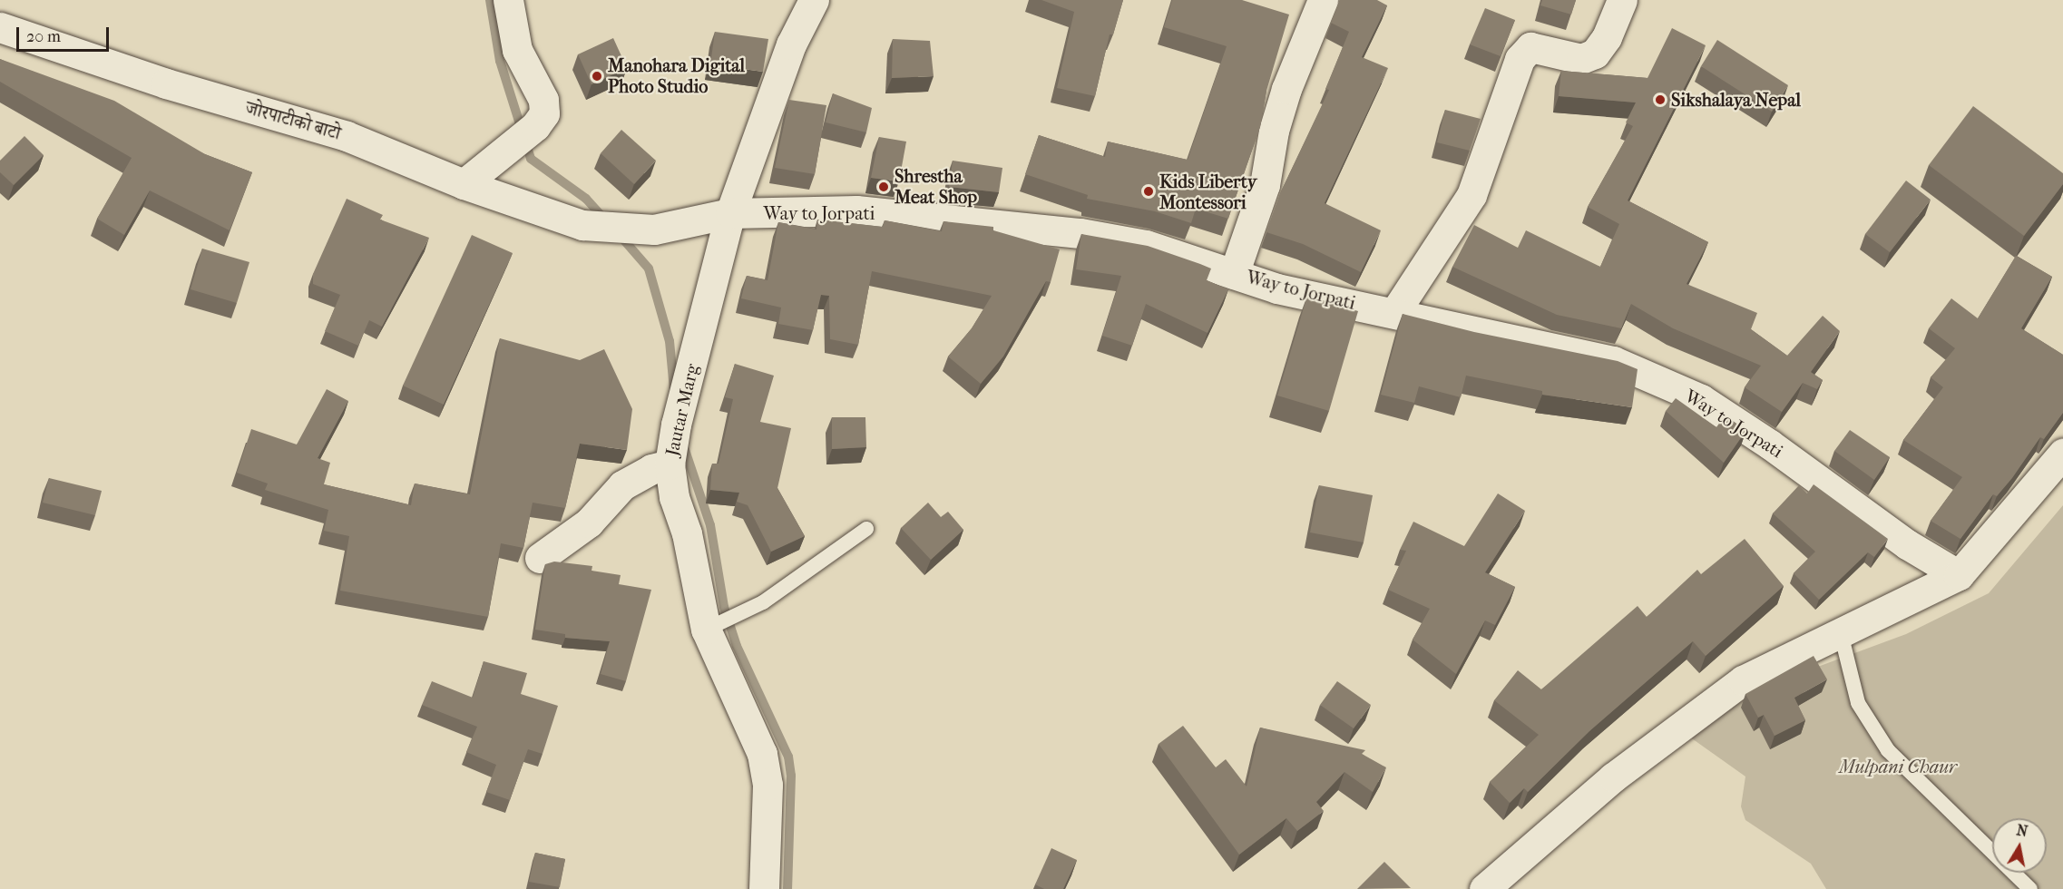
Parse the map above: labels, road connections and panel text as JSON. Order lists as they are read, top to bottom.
{
  "streets": {
    "street": ["जोरपाटीको बाटो", "Way to Jorpati", "Jautar Marg"]
  },
  "crossings": [
    ["जोरपाटीको बाटो", "Way to Jorpati"],
    ["Way to Jorpati", "Jautar Marg"]
  ],
  "parks": ["Mulpani Chaur"],
  "places": [
    "Manohara Digital Photo Studio",
    "Sikshalaya Nepal",
    "Shrestha Meat Shop",
    "Kids Liberty Montessori"
  ],
  "scale_bar": "20 m",
  "north": "top"
}
